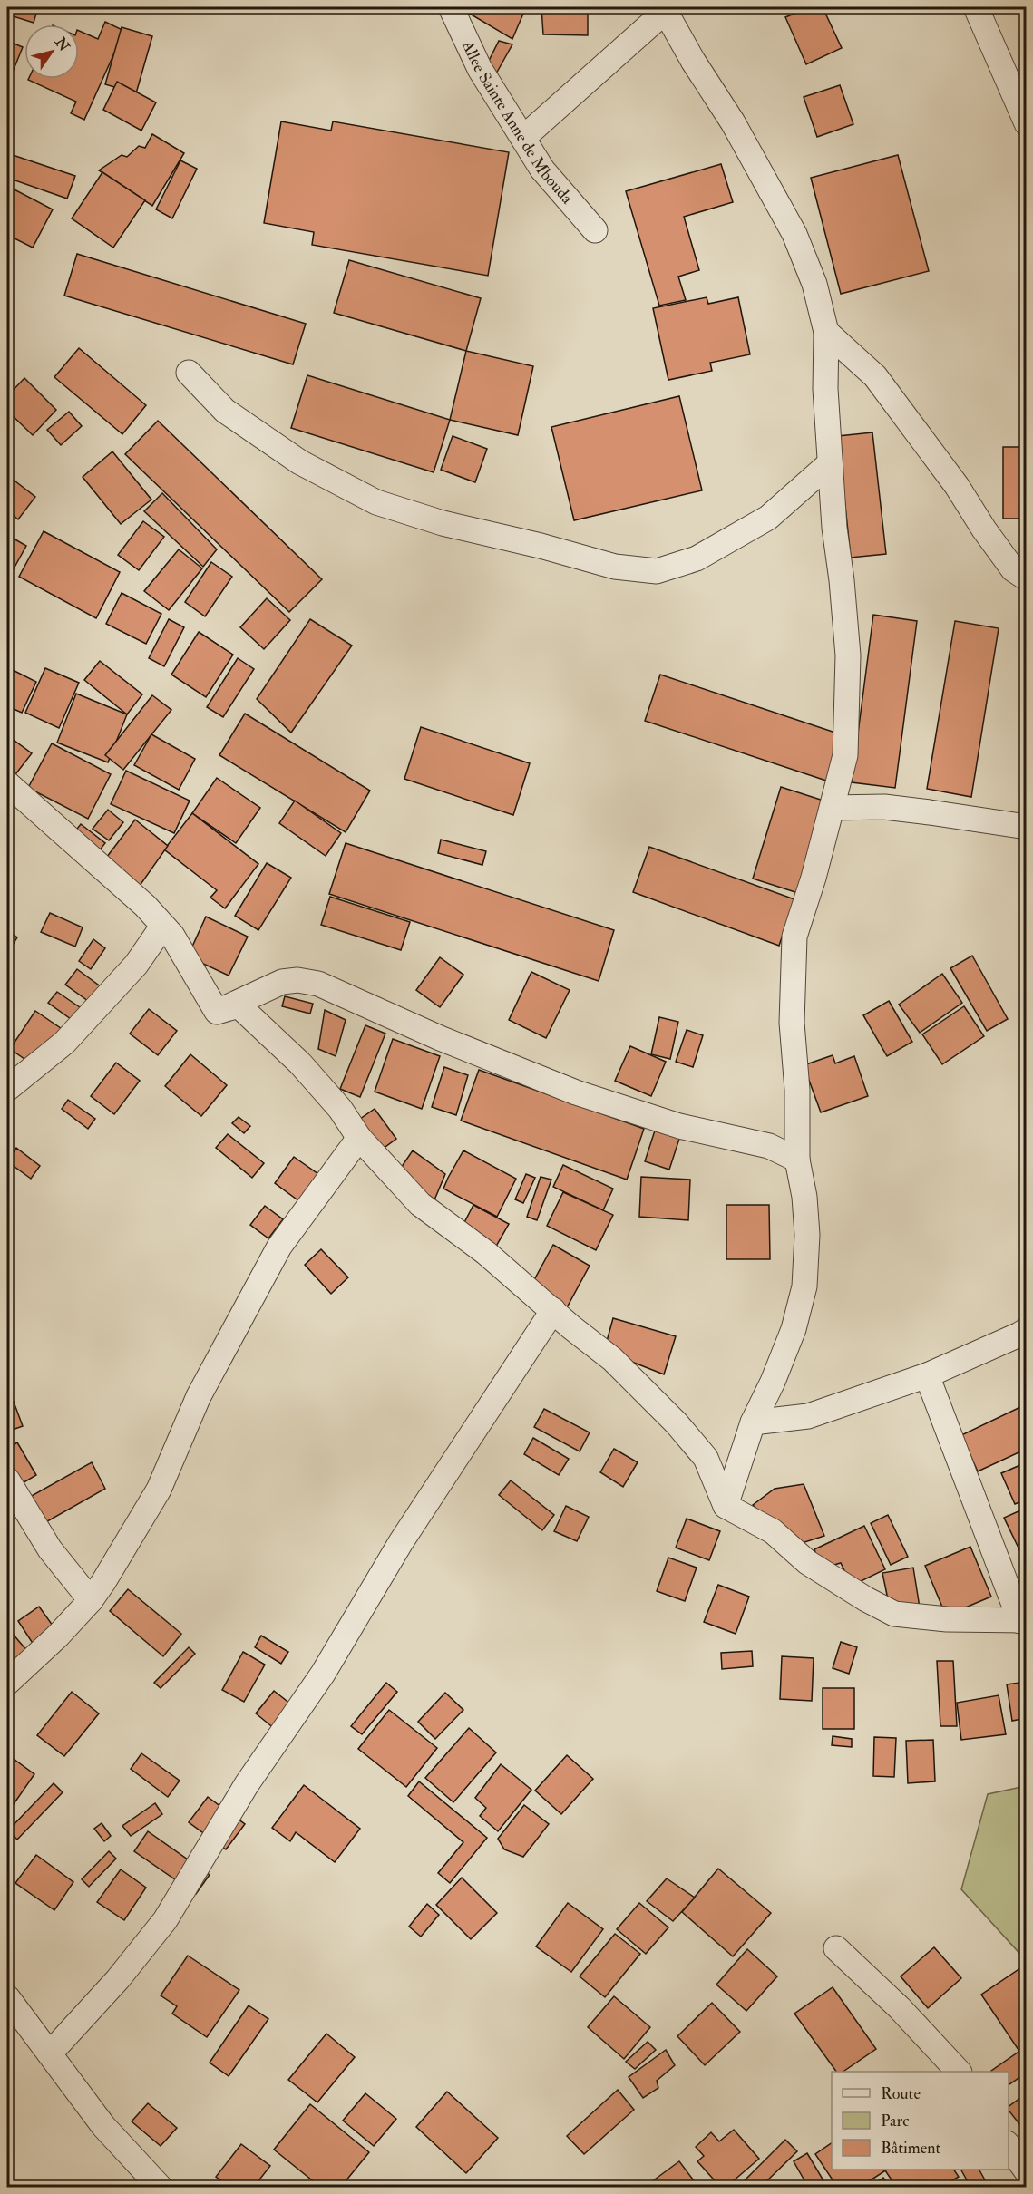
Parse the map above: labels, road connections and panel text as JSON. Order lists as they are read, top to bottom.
{
  "streets": {
    "street": ["Allee Sainte Anne de Mbouda"]
  },
  "legend": ["Route", "Parc", "Bâtiment"],
  "north": "top right"
}
